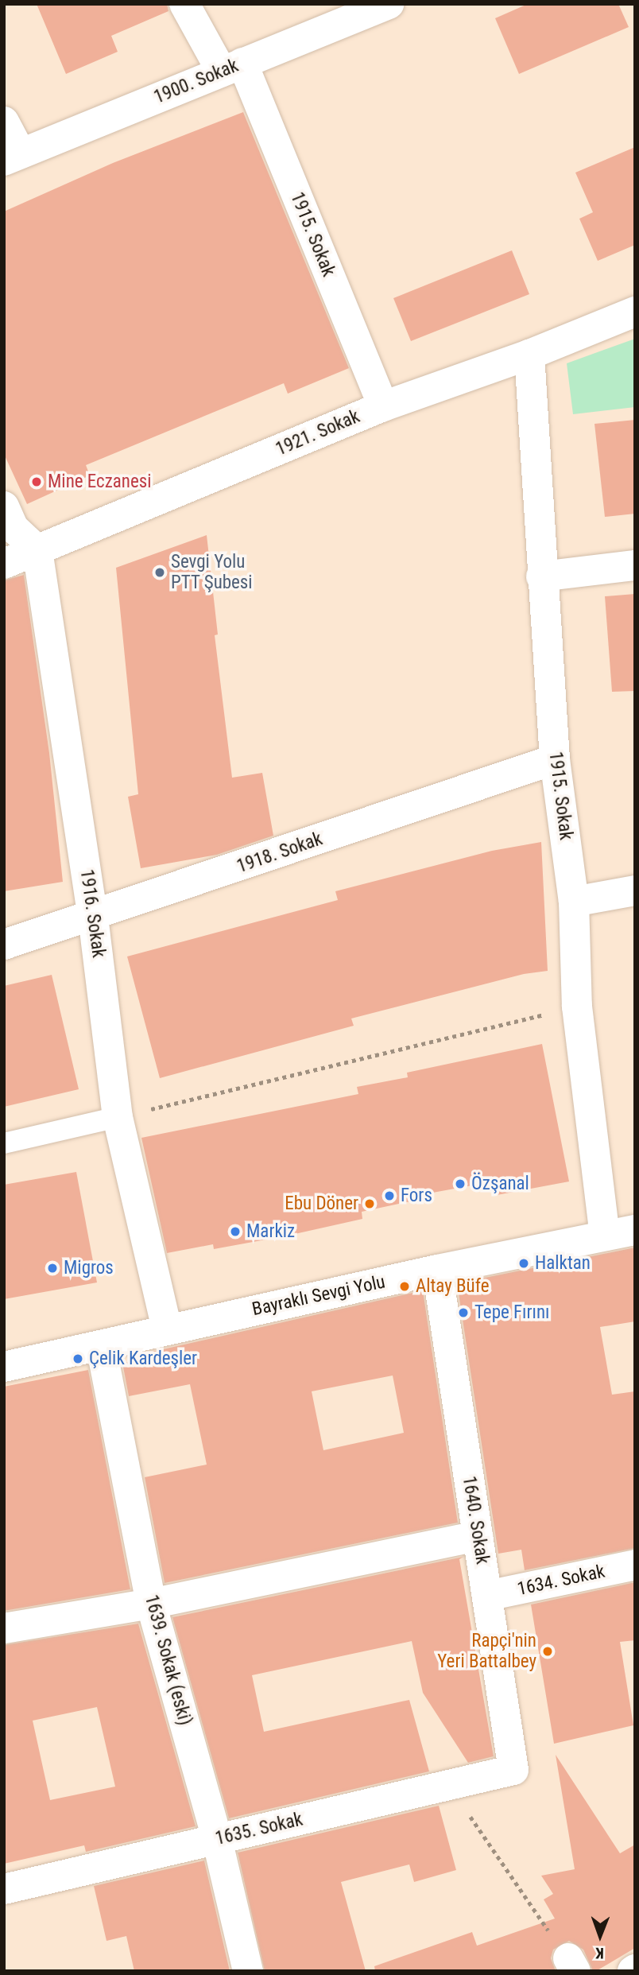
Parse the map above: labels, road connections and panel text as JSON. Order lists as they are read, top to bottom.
{
  "streets": {
    "street": [
      "1900. Sokak",
      "1915. Sokak",
      "1921. Sokak",
      "1918. Sokak",
      "1916. Sokak",
      "Bayraklı Sevgi Yolu",
      "1640. Sokak",
      "1634. Sokak",
      "1639. Sokak (eski)",
      "1635. Sokak"
    ]
  },
  "crossings": [
    ["1900. Sokak", "1915. Sokak"],
    ["1915. Sokak", "1921. Sokak"],
    ["1915. Sokak", "1918. Sokak"],
    ["1915. Sokak", "Bayraklı Sevgi Yolu"],
    ["1921. Sokak", "1916. Sokak"],
    ["1918. Sokak", "1916. Sokak"],
    ["1916. Sokak", "Bayraklı Sevgi Yolu"],
    ["Bayraklı Sevgi Yolu", "1640. Sokak"],
    ["Bayraklı Sevgi Yolu", "1639. Sokak (eski)"],
    ["1640. Sokak", "1634. Sokak"],
    ["1640. Sokak", "1635. Sokak"],
    ["1639. Sokak (eski)", "1635. Sokak"]
  ],
  "places": [
    "Mine Eczanesi",
    "Sevgi Yolu PTT Şubesi",
    "Özşanal",
    "Fors",
    "Ebu Döner",
    "Markiz",
    "Halktan",
    "Migros",
    "Altay Büfe",
    "Tepe Fırını",
    "Çelik Kardeşler",
    "Rapçi'nin Yeri Battalbey"
  ],
  "north": "bottom"
}
